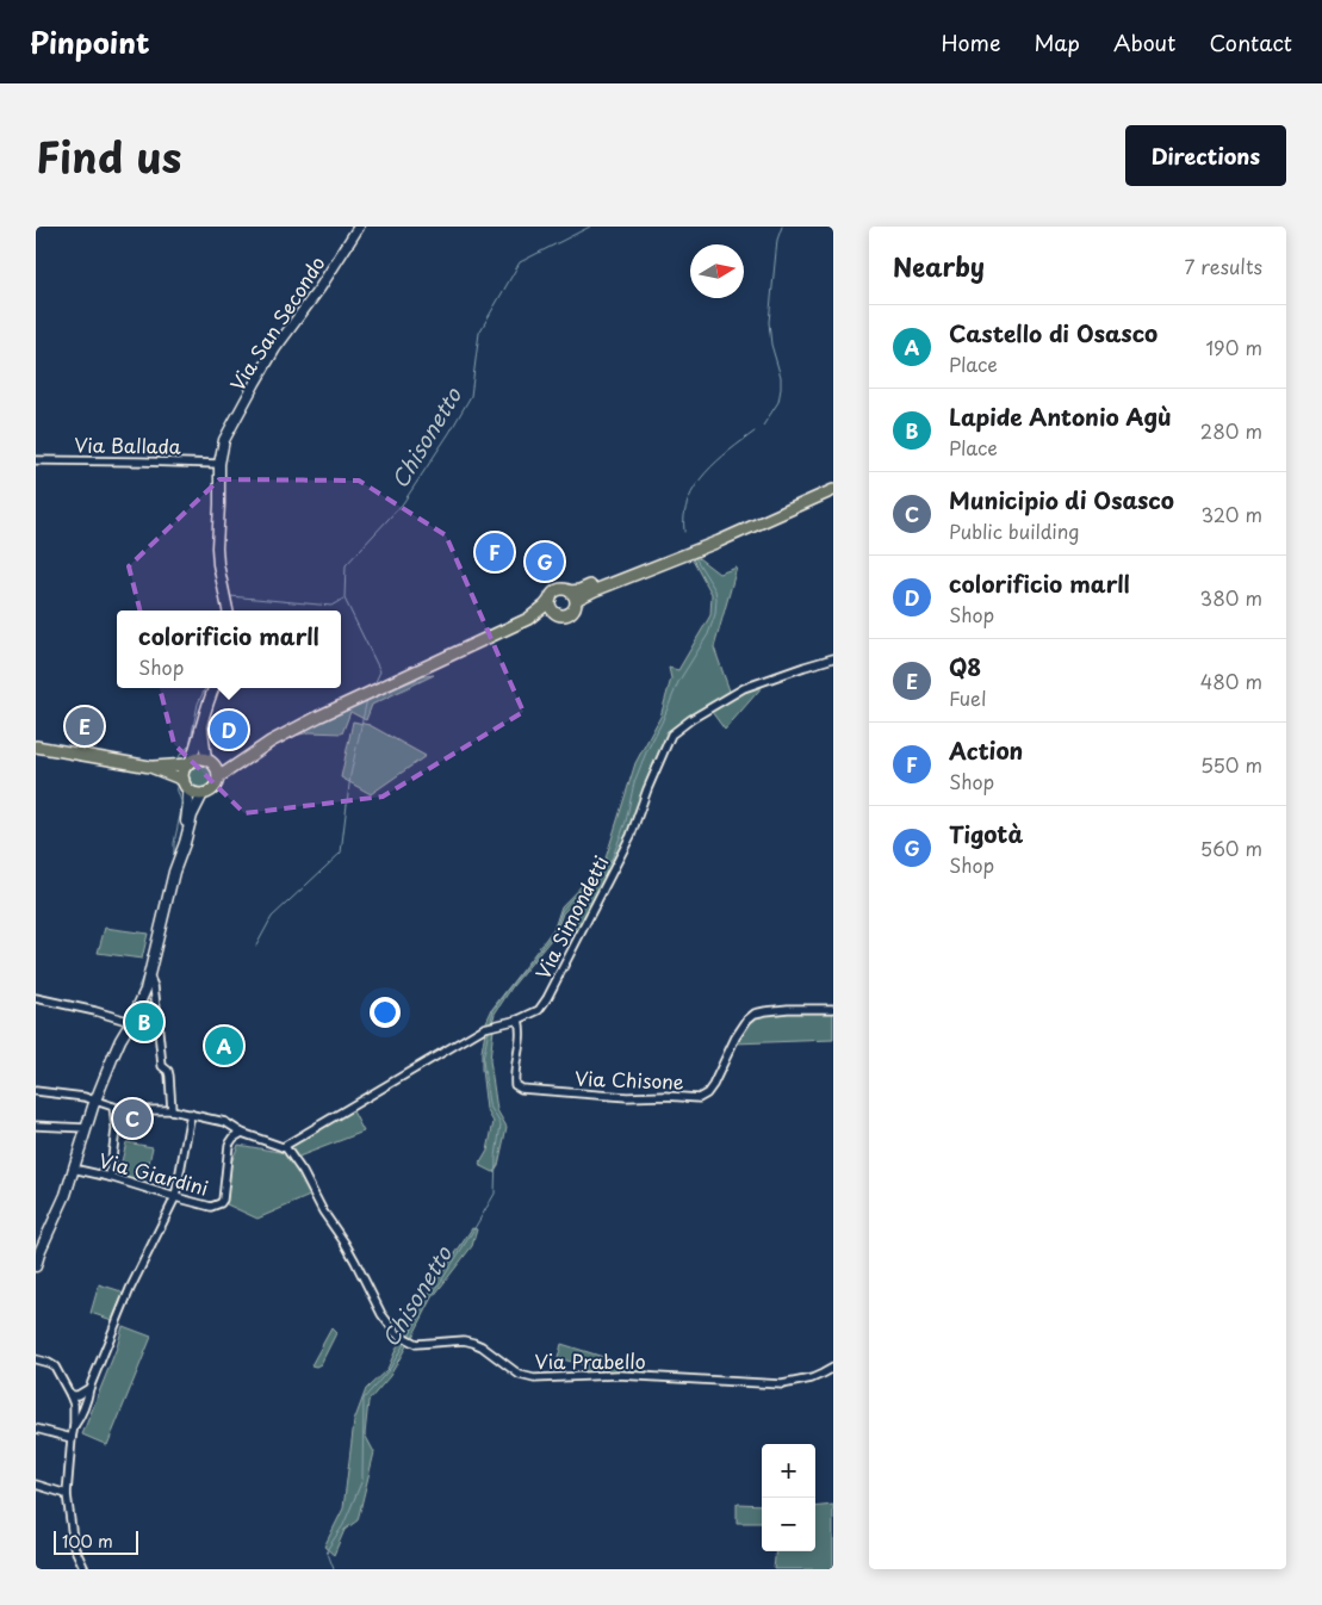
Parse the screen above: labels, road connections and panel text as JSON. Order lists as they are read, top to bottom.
{
  "streets": {
    "street": [
      "Via San Secondo",
      "Via Ballada",
      "Via Simondetti",
      "Via Chisone",
      "Via Giardini",
      "Via Prabello"
    ]
  },
  "crossings": [
    ["Via San Secondo", "Via Ballada"],
    ["Via Simondetti", "Via Chisone"],
    ["Via Simondetti", "Via Prabello"]
  ],
  "water": ["Chisonetto"],
  "scale_bar": "100 m",
  "north": "right",
  "page": {
    "header": "Pinpoint",
    "nav": [
      "Home",
      "Map",
      "About",
      "Contact"
    ],
    "title": "Find us",
    "buttons": "Directions",
    "heading": ["Nearby", "7 results"],
    "list": [
      {
        "mark": "A",
        "name": "Castello di Osasco",
        "note": "Place",
        "value": "190 m"
      },
      {
        "mark": "B",
        "name": "Lapide Antonio Agù",
        "note": "Place",
        "value": "280 m"
      },
      {
        "mark": "C",
        "name": "Municipio di Osasco",
        "note": "Public building",
        "value": "320 m"
      },
      {
        "mark": "D",
        "name": "colorificio marll",
        "note": "Shop",
        "value": "380 m"
      },
      {
        "mark": "E",
        "name": "Q8",
        "note": "Fuel",
        "value": "480 m"
      },
      {
        "mark": "F",
        "name": "Action",
        "note": "Shop",
        "value": "550 m"
      },
      {
        "mark": "G",
        "name": "Tigotà",
        "note": "Shop",
        "value": "560 m"
      }
    ],
    "pins": [
      "F",
      "G",
      "E",
      "D",
      "B",
      "A",
      "C"
    ],
    "popup": ["colorificio marll", "Shop"],
    "map_buttons": ["+", "−"],
    "scale": "100 m"
  }
}
